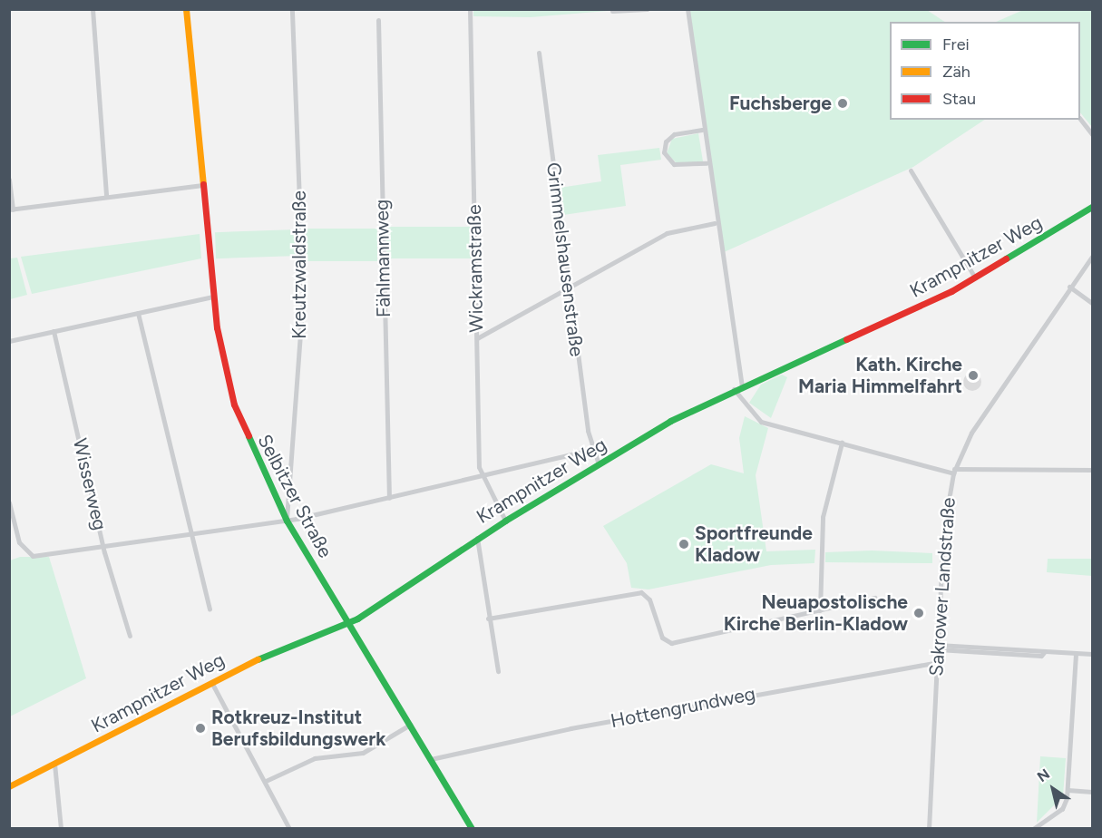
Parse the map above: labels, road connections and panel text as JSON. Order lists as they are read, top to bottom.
{
  "streets": {
    "street": [
      "Krampnitzer Weg",
      "Fählmannweg",
      "Grimmelshausenstraße",
      "Kreutzwaldstraße",
      "Wickramstraße",
      "Wisserweg",
      "Selbitzer Straße",
      "Sakrower Landstraße",
      "Hottengrundweg"
    ]
  },
  "crossings": [
    ["Krampnitzer Weg", "Grimmelshausenstraße"],
    ["Krampnitzer Weg", "Wickramstraße"],
    ["Krampnitzer Weg", "Selbitzer Straße"],
    ["Kreutzwaldstraße", "Selbitzer Straße"],
    ["Selbitzer Straße", "Hottengrundweg"],
    ["Sakrower Landstraße", "Hottengrundweg"]
  ],
  "places": [
    "Fuchsberge",
    "Kath. Kirche Maria Himmelfahrt",
    "Sportfreunde Kladow",
    "Neuapostolische Kirche Berlin-Kladow",
    "Rotkreuz-Institut Berufsbildungswerk"
  ],
  "legend": ["Frei", "Zäh", "Stau"],
  "north": "top left"
}
